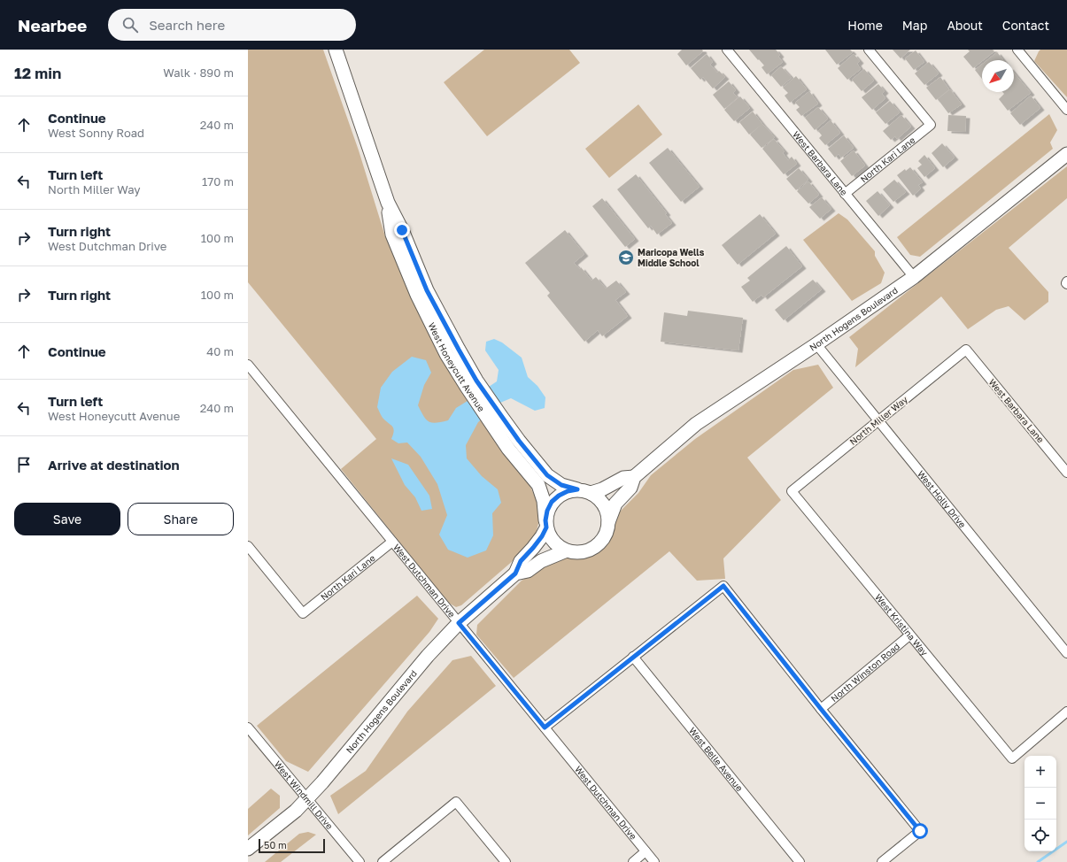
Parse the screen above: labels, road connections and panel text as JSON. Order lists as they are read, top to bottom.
{
  "streets": {
    "street": [
      "North Kari Lane",
      "West Barbara Lane",
      "North Hogens Boulevard",
      "West Honeycutt Avenue",
      "North Miller Way",
      "West Holly Drive",
      "West Dutchman Drive",
      "West Kristina Way",
      "North Winston Road",
      "West Belle Avenue",
      "West Windmill Drive"
    ]
  },
  "crossings": [
    ["North Kari Lane", "West Barbara Lane"],
    ["North Kari Lane", "West Dutchman Drive"],
    ["West Barbara Lane", "North Hogens Boulevard"],
    ["West Barbara Lane", "North Miller Way"],
    ["North Hogens Boulevard", "West Honeycutt Avenue"],
    ["North Hogens Boulevard", "West Holly Drive"],
    ["North Hogens Boulevard", "West Dutchman Drive"],
    ["North Hogens Boulevard", "West Windmill Drive"],
    ["North Miller Way", "West Holly Drive"],
    ["North Miller Way", "West Kristina Way"],
    ["West Kristina Way", "North Winston Road"]
  ],
  "places": {
    "school or university": ["Maricopa Wells Middle School"]
  },
  "scale_bar": "50 m",
  "north": "bottom left",
  "page": {
    "header": "Nearbee",
    "search": "Search here",
    "nav": [
      "Home",
      "Map",
      "About",
      "Contact"
    ],
    "heading": ["12 min", "Walk · 890 m"],
    "list": [
      ["Continue", "West Sonny Road", "240 m"],
      ["Turn left", "North Miller Way", "170 m"],
      ["Turn right", "West Dutchman Drive", "100 m"],
      ["Turn right", "100 m"],
      ["Continue", "40 m"],
      ["Turn left", "West Honeycutt Avenue", "240 m"],
      "Arrive at destination"
    ],
    "buttons": ["Save", "Share"],
    "map_buttons": ["+", "−"],
    "scale": "50 m"
  }
}
